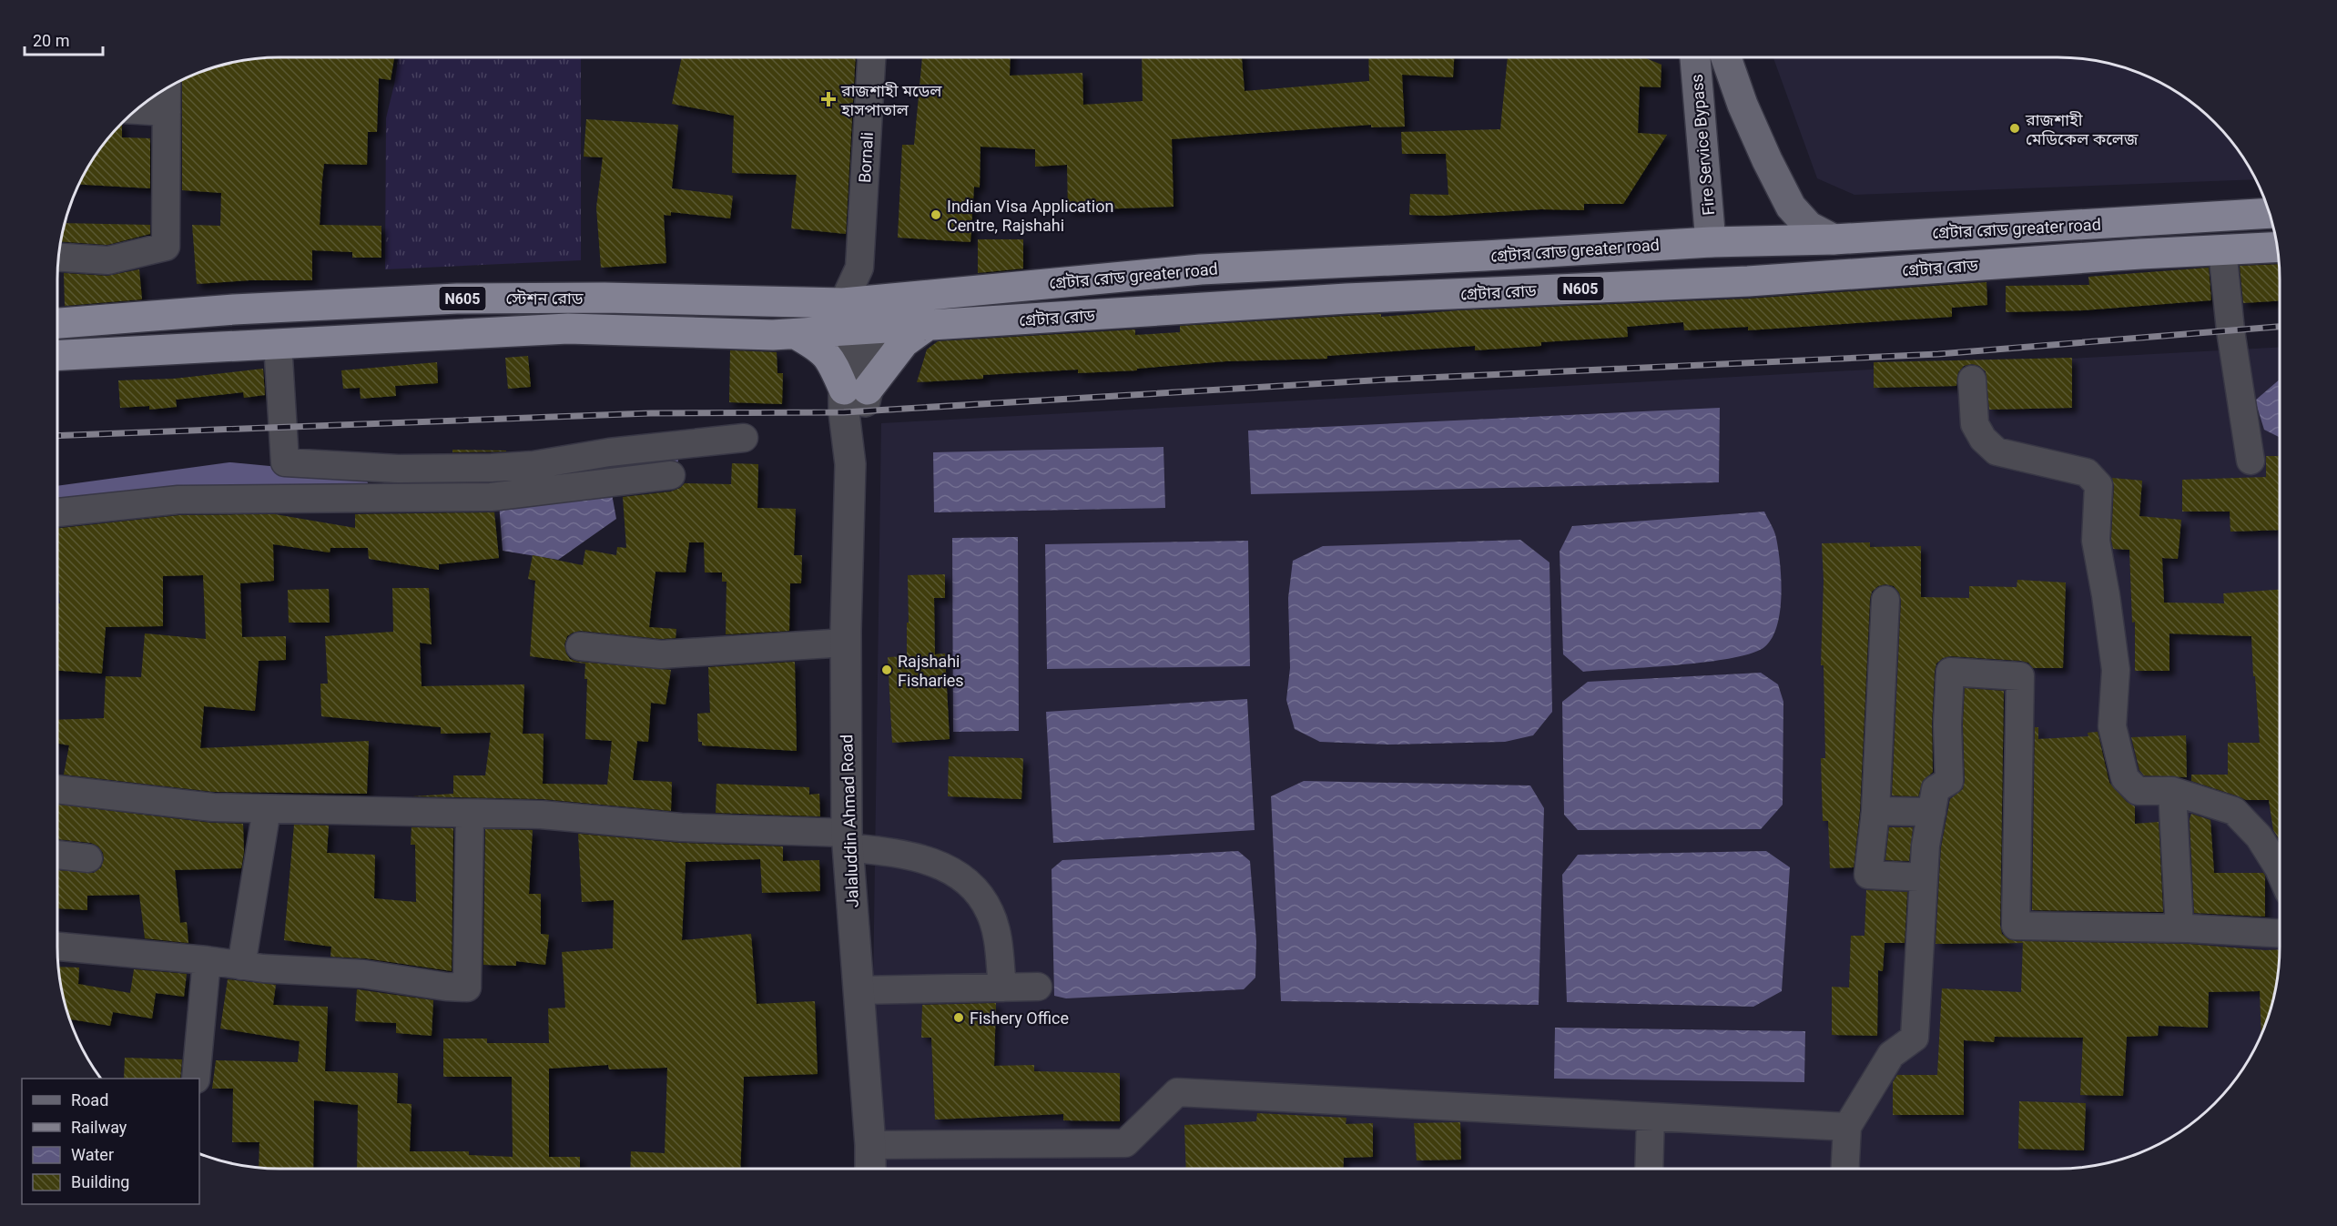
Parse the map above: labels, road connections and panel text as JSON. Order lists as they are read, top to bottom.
{
  "streets": {
    "highway": [
      "গ্রেটার রোড greater road",
      "গ্রেটার রোড",
      "N605",
      "স্টেশন রোড"
    ],
    "main road": ["Fire Service Bypass"],
    "street": ["Bornali", "Jalaluddin Ahmad Road"]
  },
  "crossings": [
    ["Fire Service Bypass", "গ্রেটার রোড greater road"],
    ["Bornali", "স্টেশন রোড"],
    ["Bornali", "Jalaluddin Ahmad Road"],
    ["গ্রেটার রোড greater road", "গ্রেটার রোড"],
    ["গ্রেটার রোড greater road", "স্টেশন রোড"],
    ["গ্রেটার রোড greater road", "Jalaluddin Ahmad Road"],
    ["গ্রেটার রোড", "স্টেশন রোড"],
    ["গ্রেটার রোড", "Jalaluddin Ahmad Road"],
    ["স্টেশন রোড", "Jalaluddin Ahmad Road"]
  ],
  "places": {
    "health": ["রাজশাহী মডেল হাসপাতাল"],
    "other": [
      "রাজশাহী মেডিকেল কলেজ",
      "Indian Visa Application Centre, Rajshahi",
      "Rajshahi Fisharies",
      "Fishery Office"
    ]
  },
  "legend": [
    "Road",
    "Railway",
    "Water",
    "Building"
  ],
  "scale_bar": "20 m"
}
